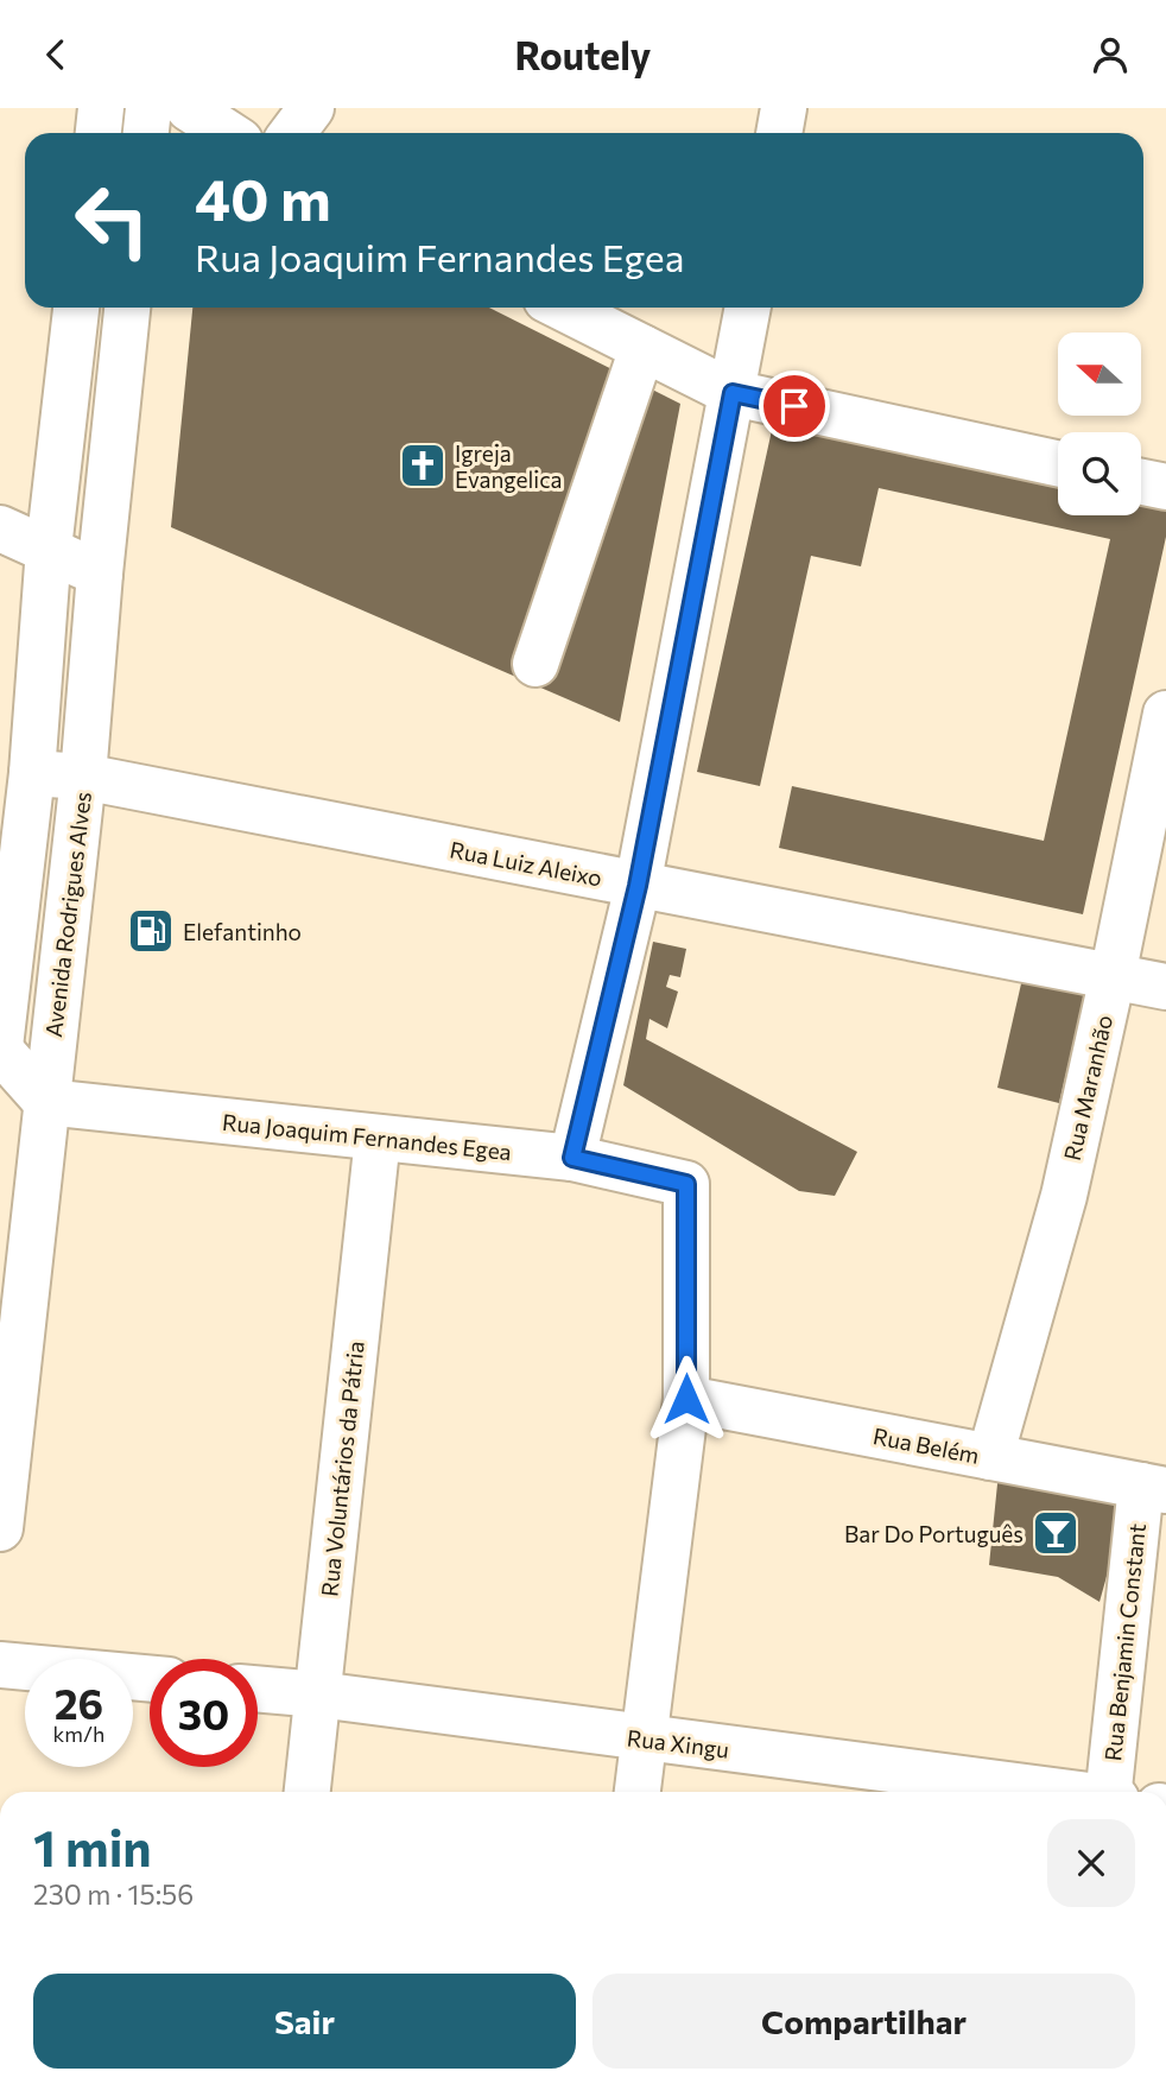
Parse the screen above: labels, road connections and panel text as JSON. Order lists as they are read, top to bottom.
{
  "streets": {
    "street": [
      "Rua Luiz Aleixo",
      "Avenida Rodrigues Alves",
      "Rua Maranhão",
      "Rua Joaquim Fernandes Egea",
      "Rua Belém",
      "Rua Voluntários da Pátria",
      "Rua Benjamin Constant",
      "Rua Xingu"
    ]
  },
  "crossings": [
    ["Rua Luiz Aleixo", "Avenida Rodrigues Alves"],
    ["Rua Luiz Aleixo", "Rua Maranhão"],
    ["Avenida Rodrigues Alves", "Rua Joaquim Fernandes Egea"],
    ["Rua Maranhão", "Rua Belém"],
    ["Rua Joaquim Fernandes Egea", "Rua Belém"],
    ["Rua Joaquim Fernandes Egea", "Rua Voluntários da Pátria"],
    ["Rua Belém", "Rua Benjamin Constant"],
    ["Rua Voluntários da Pátria", "Rua Xingu"]
  ],
  "places": {
    "church": ["Igreja Evangelica"],
    "fuel station": ["Elefantinho"],
    "bar": ["Bar Do Português"]
  },
  "north": "left",
  "page": {
    "header": "Routely",
    "turn": ["40 m", "Rua Joaquim Fernandes Egea"],
    "speed": "26 km/h",
    "limit": "30",
    "heading": ["1 min", "230 m · 15:56"],
    "buttons": ["Sair", "Compartilhar"]
  }
}
